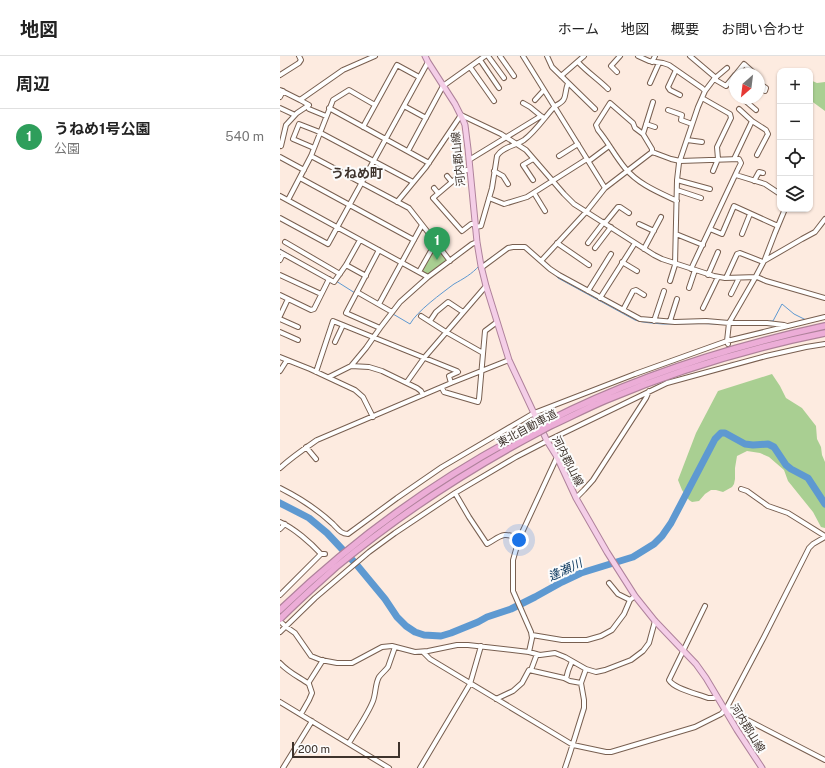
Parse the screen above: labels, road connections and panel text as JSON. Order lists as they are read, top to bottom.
{
  "streets": {
    "highway": ["東北自動車道"],
    "main road": ["河内郡山線"]
  },
  "districts": ["うねめ町"],
  "water": ["逢瀬川"],
  "scale_bar": "200 m",
  "north": "bottom left",
  "page": {
    "header": "地図",
    "nav": [
      "ホーム",
      "地図",
      "概要",
      "お問い合わせ"
    ],
    "heading": "周辺",
    "map_buttons": ["+", "−"],
    "list": [
      {
        "mark": "1",
        "name": "うねめ1号公園",
        "note": "公園",
        "value": "540 m"
      }
    ],
    "pins": "1",
    "scale": "200 m"
  }
}
